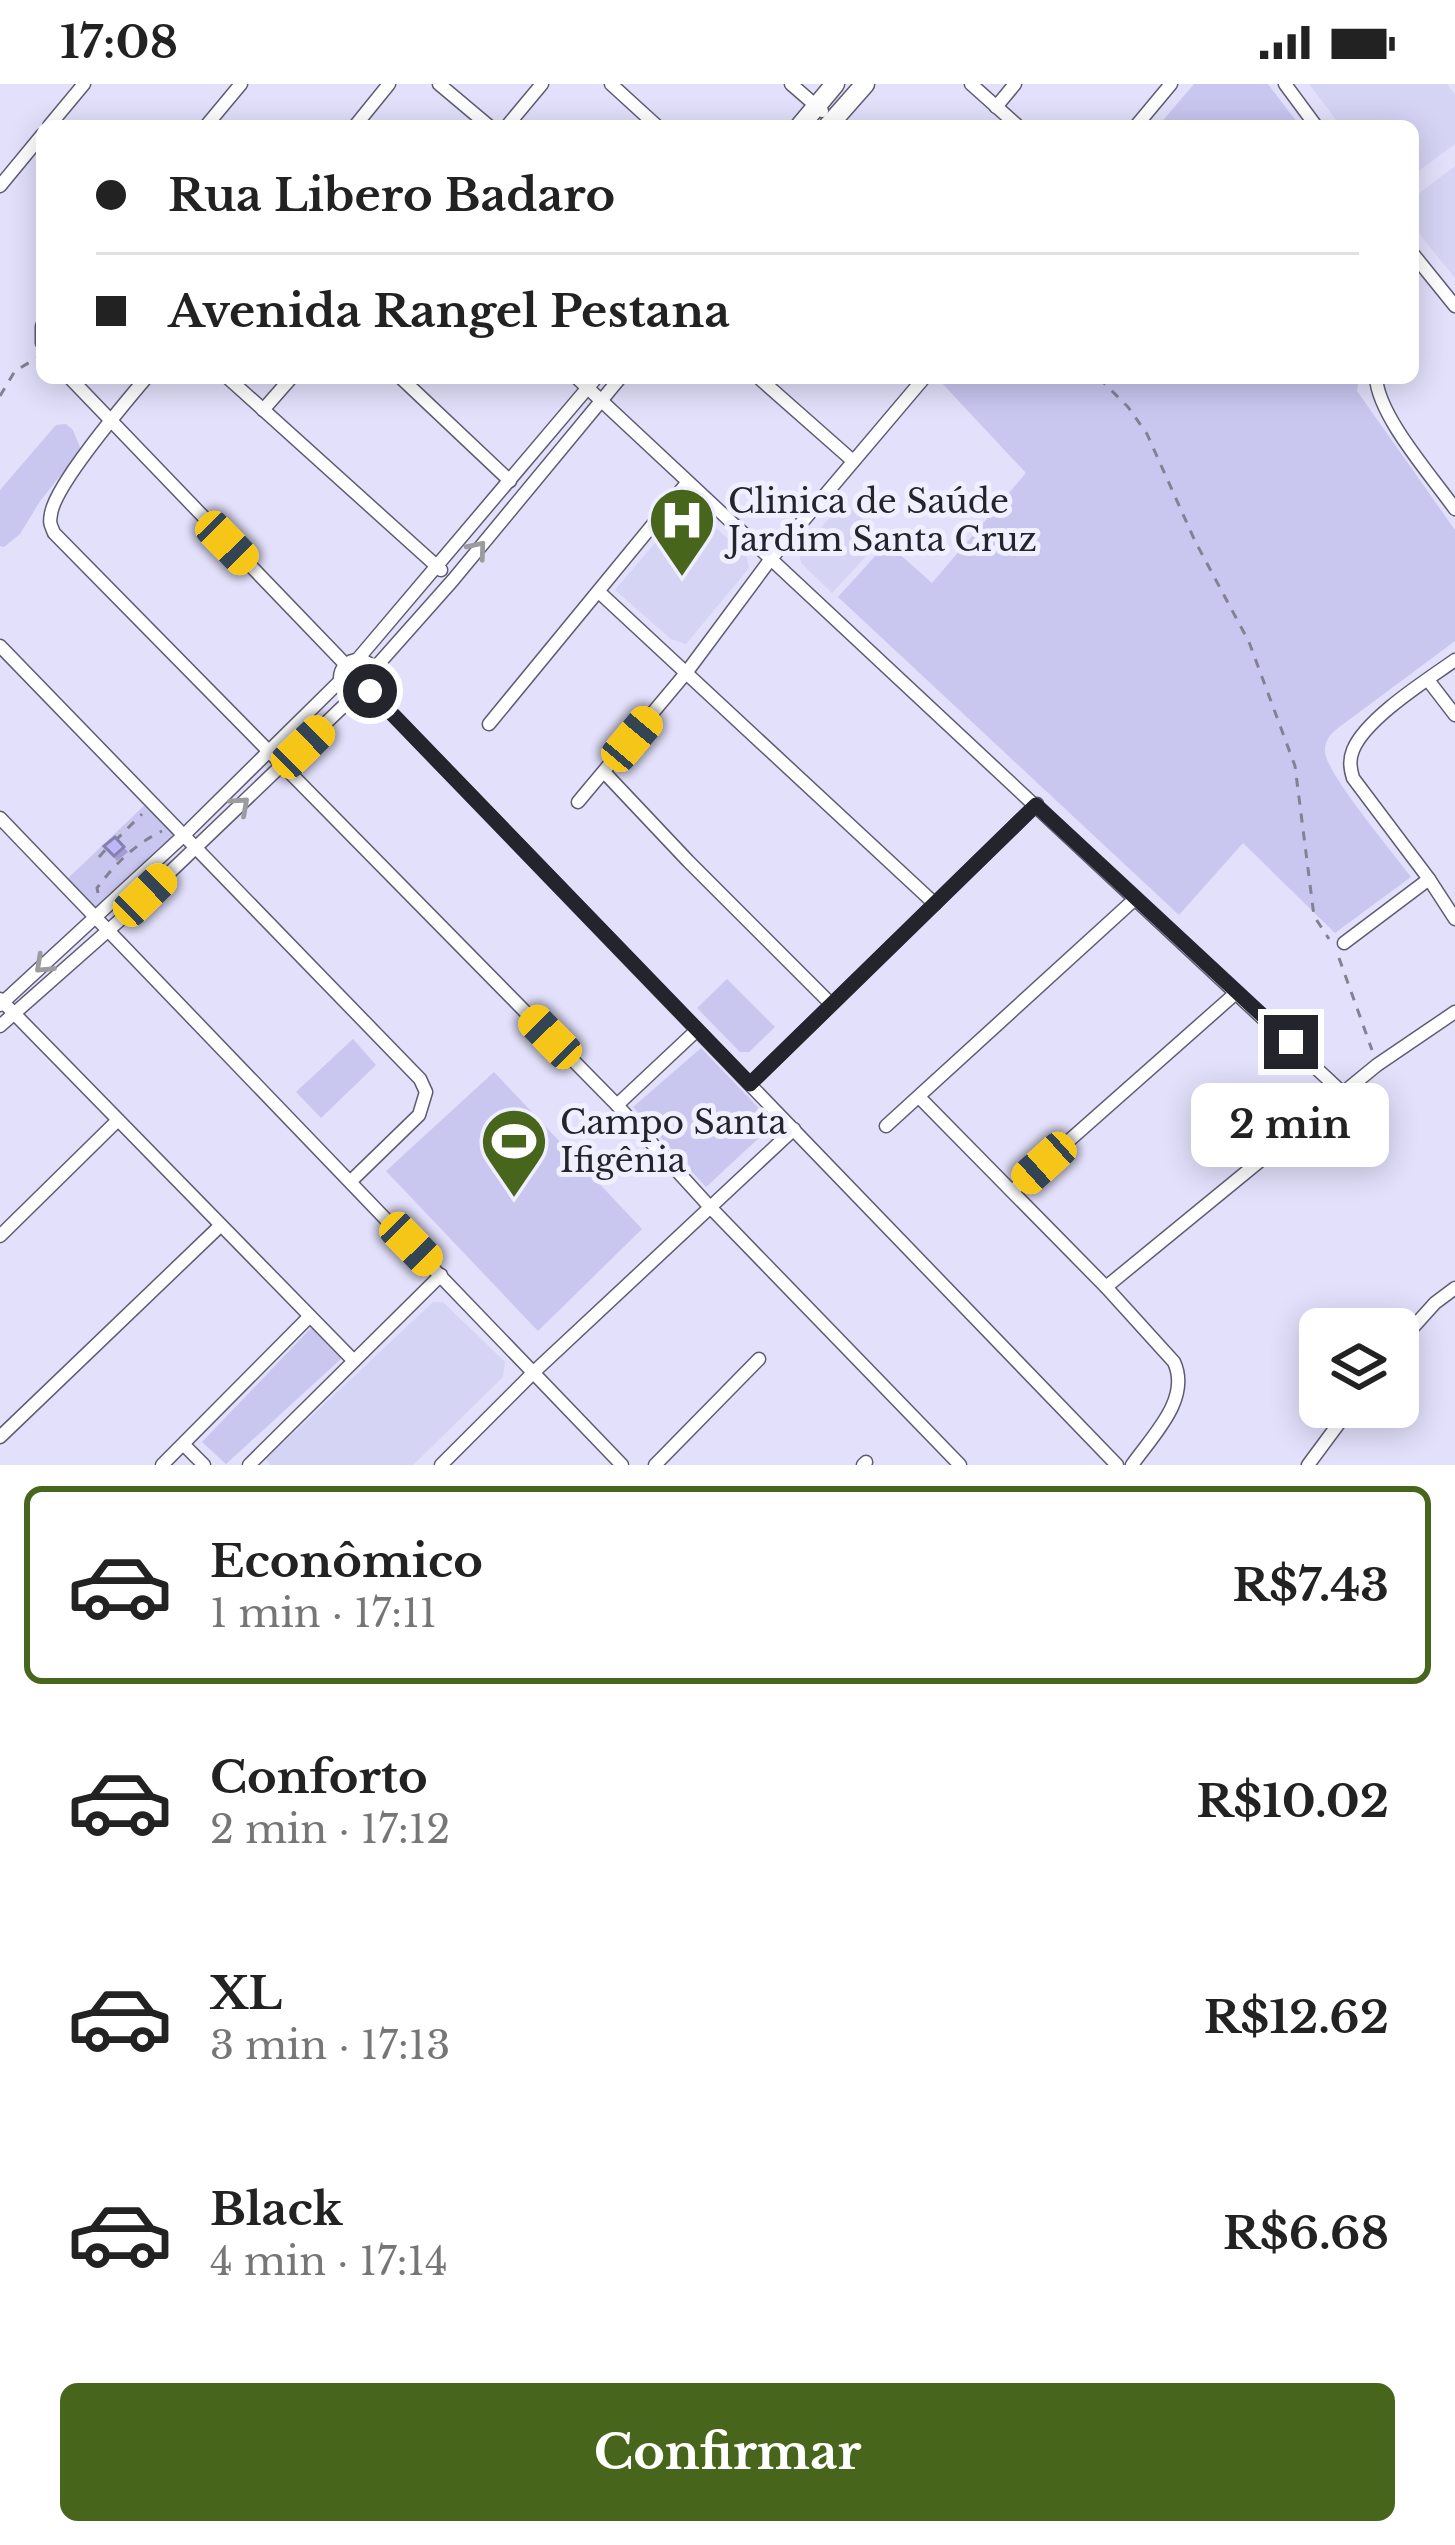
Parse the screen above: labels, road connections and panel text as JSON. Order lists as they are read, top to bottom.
{
  "places": {
    "hospital": ["Clinica de Saúde Jardim Santa Cruz"],
    "sports": ["Campo Santa Ifigênia"]
  },
  "page": {
    "status": "17:08",
    "banner": ["Rua Libero Badaro", "Avenida Rangel Pestana"],
    "bubble": "2 min",
    "list": [
      {
        "name": "Econômico",
        "note": "1 min · 17:11",
        "value": "R$7.43"
      },
      {
        "name": "Conforto",
        "note": "2 min · 17:12",
        "value": "R$10.02"
      },
      {
        "name": "XL",
        "note": "3 min · 17:13",
        "value": "R$12.62"
      },
      {
        "name": "Black",
        "note": "4 min · 17:14",
        "value": "R$6.68"
      }
    ],
    "buttons": "Confirmar"
  }
}
